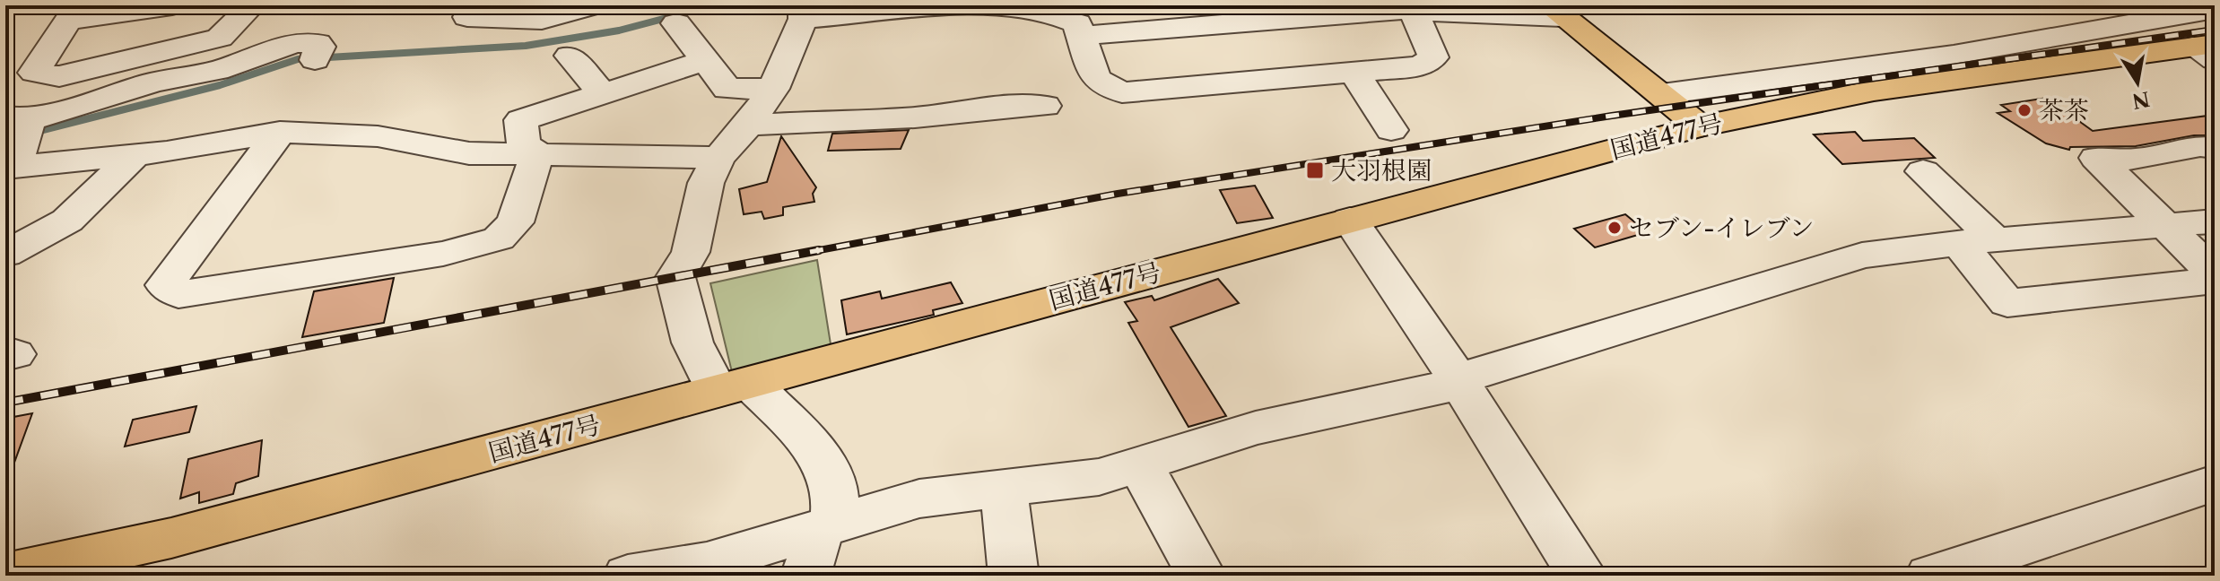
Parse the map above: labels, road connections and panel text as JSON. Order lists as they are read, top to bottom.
{
  "streets": {
    "main road": ["国道477号"]
  },
  "places": {
    "other": ["茶茶", "セブン-イレブン"],
    "transit": ["大羽根園"]
  },
  "north": "bottom"
}
